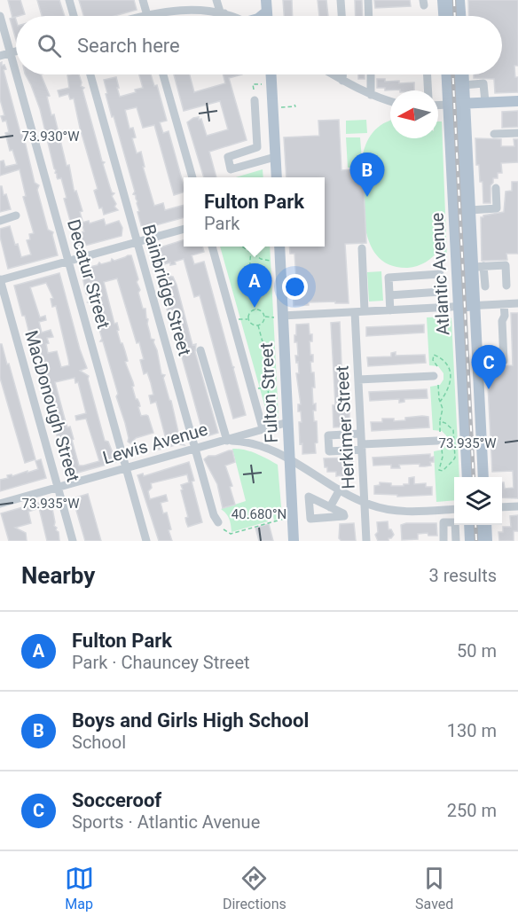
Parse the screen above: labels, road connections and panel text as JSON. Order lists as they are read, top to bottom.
{
  "streets": {
    "main road": ["Atlantic Avenue", "Fulton Street"],
    "street": [
      "Decatur Street",
      "Bainbridge Street",
      "MacDonough Street",
      "Herkimer Street",
      "Lewis Avenue"
    ]
  },
  "crossings": [
    ["Decatur Street", "Lewis Avenue"],
    ["Bainbridge Street", "Lewis Avenue"],
    ["Fulton Street", "Lewis Avenue"],
    ["MacDonough Street", "Lewis Avenue"],
    ["Herkimer Street", "Lewis Avenue"]
  ],
  "north": "left",
  "page": {
    "search": "Search here",
    "pins": ["B", "A", "C"],
    "popup": ["Fulton Park", "Park"],
    "heading": ["Nearby", "3 results"],
    "list": [
      {
        "mark": "A",
        "name": "Fulton Park",
        "note": "Park · Chauncey Street",
        "value": "50 m"
      },
      {
        "mark": "B",
        "name": "Boys and Girls High School",
        "note": "School",
        "value": "130 m"
      },
      {
        "mark": "C",
        "name": "Socceroof",
        "note": "Sports · Atlantic Avenue",
        "value": "250 m"
      }
    ],
    "nav": ["Map", "Directions", "Saved"]
  },
  "coordinates": ["73.930°W", "73.935°W", "40.680°N"]
}
